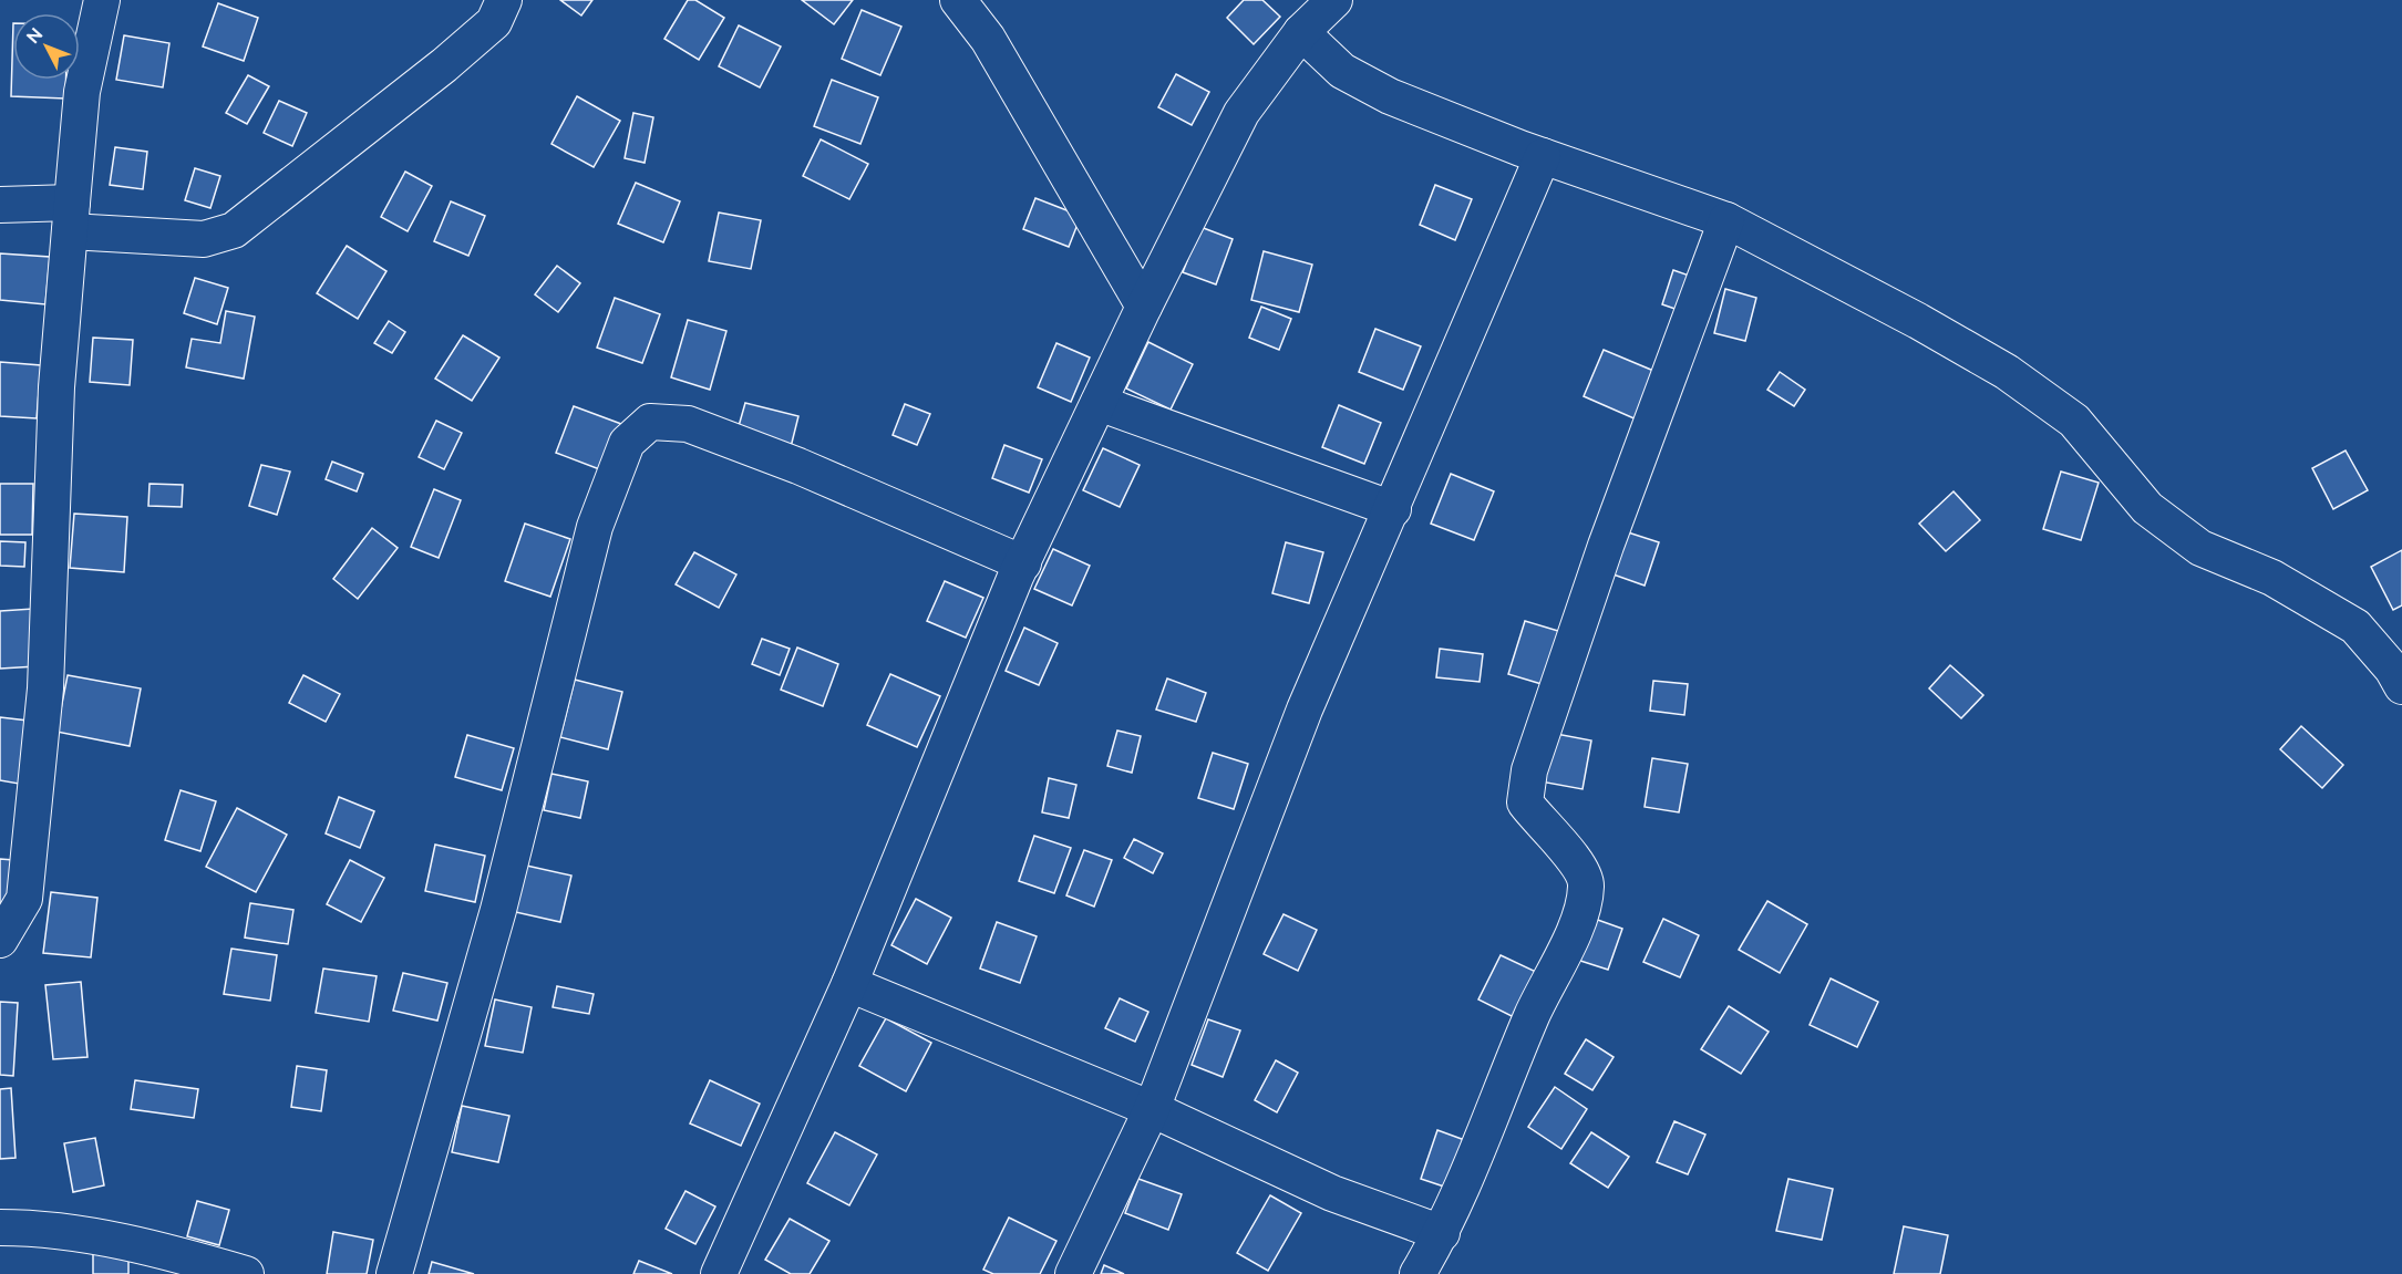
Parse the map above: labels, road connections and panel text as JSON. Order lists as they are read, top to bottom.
{
  "north": "top left"
}
